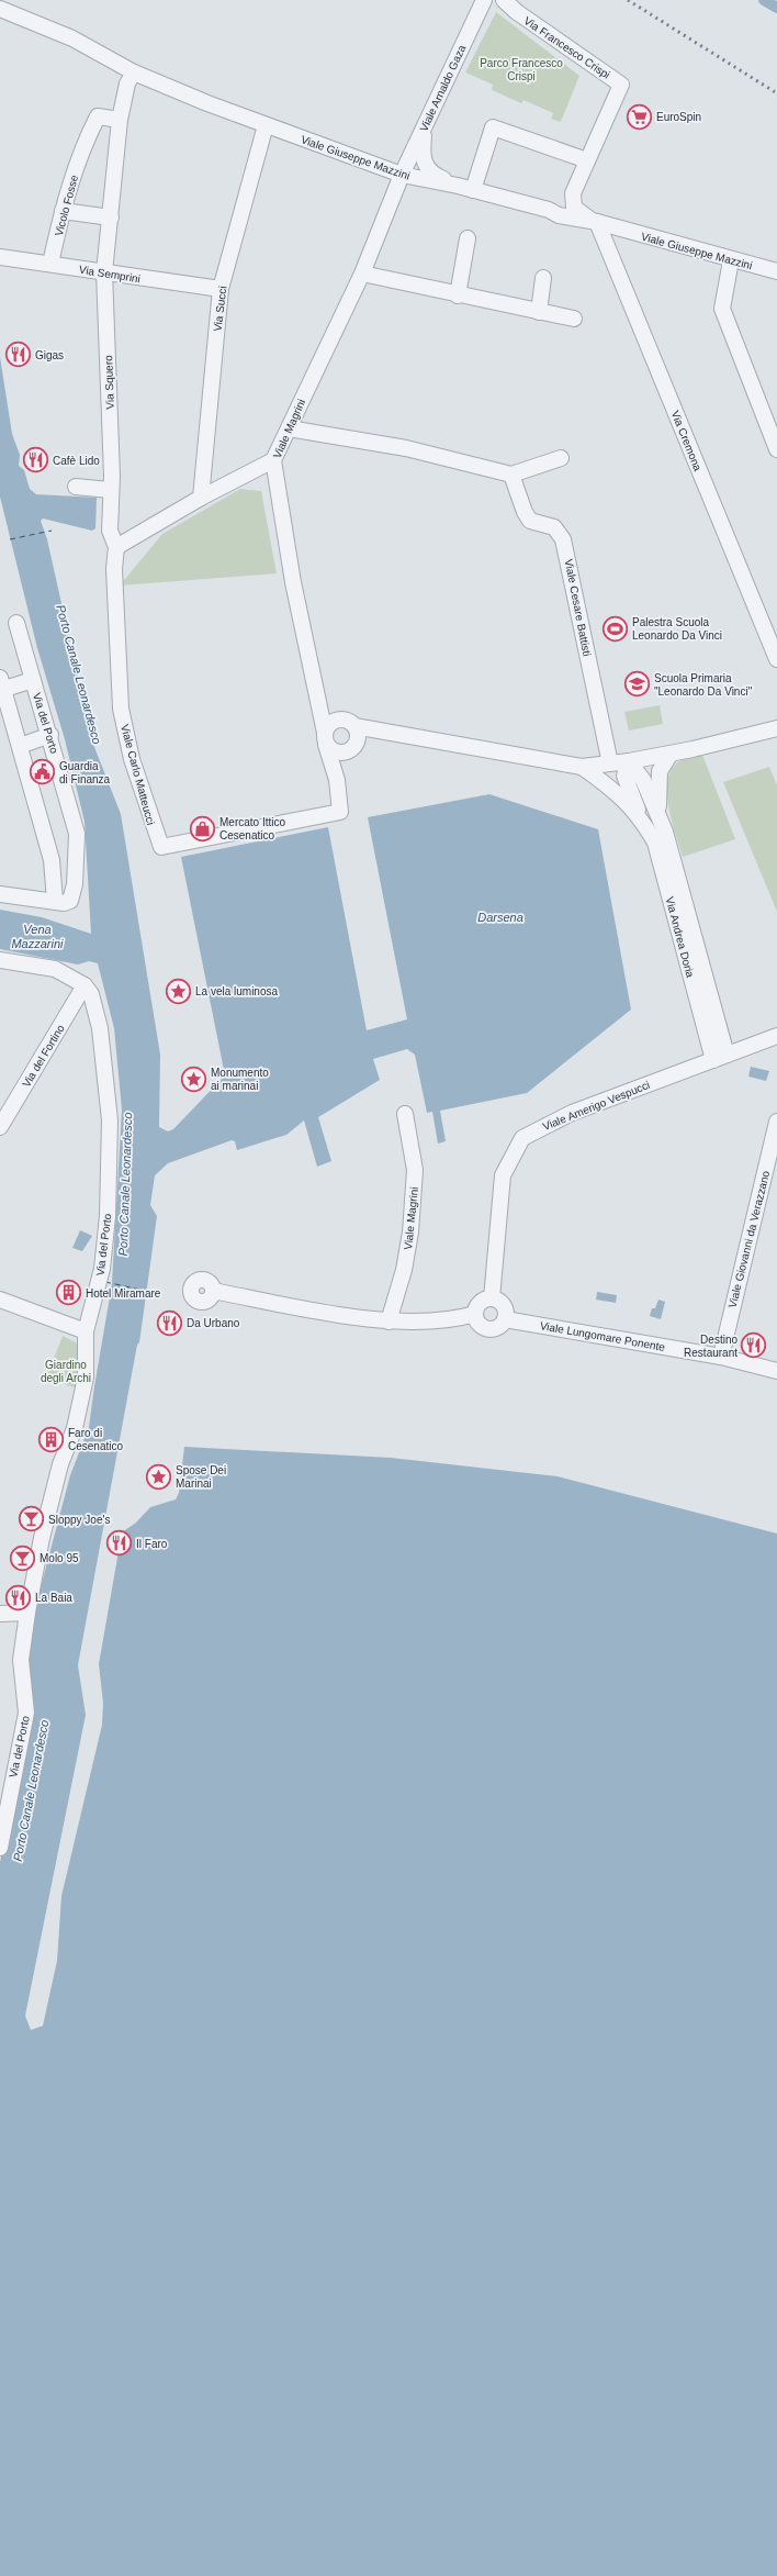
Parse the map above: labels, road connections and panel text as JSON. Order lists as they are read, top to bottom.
{
  "streets": {
    "street": [
      "Via Francesco Crispi",
      "Viale Arnaldo Gaza",
      "Viale Giuseppe Mazzini",
      "Vicolo Fosse",
      "Via Semprini",
      "Via Succi",
      "Via Squero",
      "Viale Magrini",
      "Via Cremona",
      "Viale Cesare Battisti",
      "Via del Porto",
      "Viale Carlo Matteucci",
      "Via Andrea Doria",
      "Via del Fortino",
      "Viale Amerigo Vespucci",
      "Viale Giovanni da Verazzano",
      "Viale Lungomare Ponente"
    ]
  },
  "crossings": [
    ["Viale Arnaldo Gaza", "Viale Giuseppe Mazzini"],
    ["Viale Arnaldo Gaza", "Viale Magrini"],
    ["Viale Giuseppe Mazzini", "Via Succi"],
    ["Viale Giuseppe Mazzini", "Via Squero"],
    ["Viale Giuseppe Mazzini", "Viale Magrini"],
    ["Viale Giuseppe Mazzini", "Via Cremona"],
    ["Vicolo Fosse", "Via Semprini"],
    ["Vicolo Fosse", "Via Squero"],
    ["Via Semprini", "Via Succi"],
    ["Via Semprini", "Via Squero"],
    ["Via Squero", "Viale Carlo Matteucci"],
    ["Viale Magrini", "Viale Carlo Matteucci"],
    ["Via del Porto", "Via del Fortino"],
    ["Via Andrea Doria", "Viale Amerigo Vespucci"],
    ["Viale Amerigo Vespucci", "Viale Lungomare Ponente"],
    ["Viale Giovanni da Verazzano", "Viale Lungomare Ponente"]
  ],
  "water": ["Porto Canale Leonardesco", "Darsena", "Vena Mazzarini"],
  "parks": ["Parco Francesco Crispi", "Giardino degli Archi"],
  "places": {
    "supermarket": ["EuroSpin"],
    "restaurant": [
      "Gigas",
      "Cafè Lido",
      "Da Urbano",
      "Destino Restaurant",
      "Il Faro",
      "La Baia"
    ],
    "sports": ["Palestra Scuola Leonardo Da Vinci"],
    "school or university": ["Scuola Primaria \"Leonardo Da Vinci\""],
    "public building": ["Guardia di Finanza"],
    "shop": ["Mercato Ittico Cesenatico"],
    "place": ["La vela luminosa", "Monumento ai marinai", "Spose Dei Marinai"],
    "building": ["Hotel Miramare", "Faro di Cesenatico"],
    "bar": ["Sloppy Joe's", "Molo 95"]
  }
}
